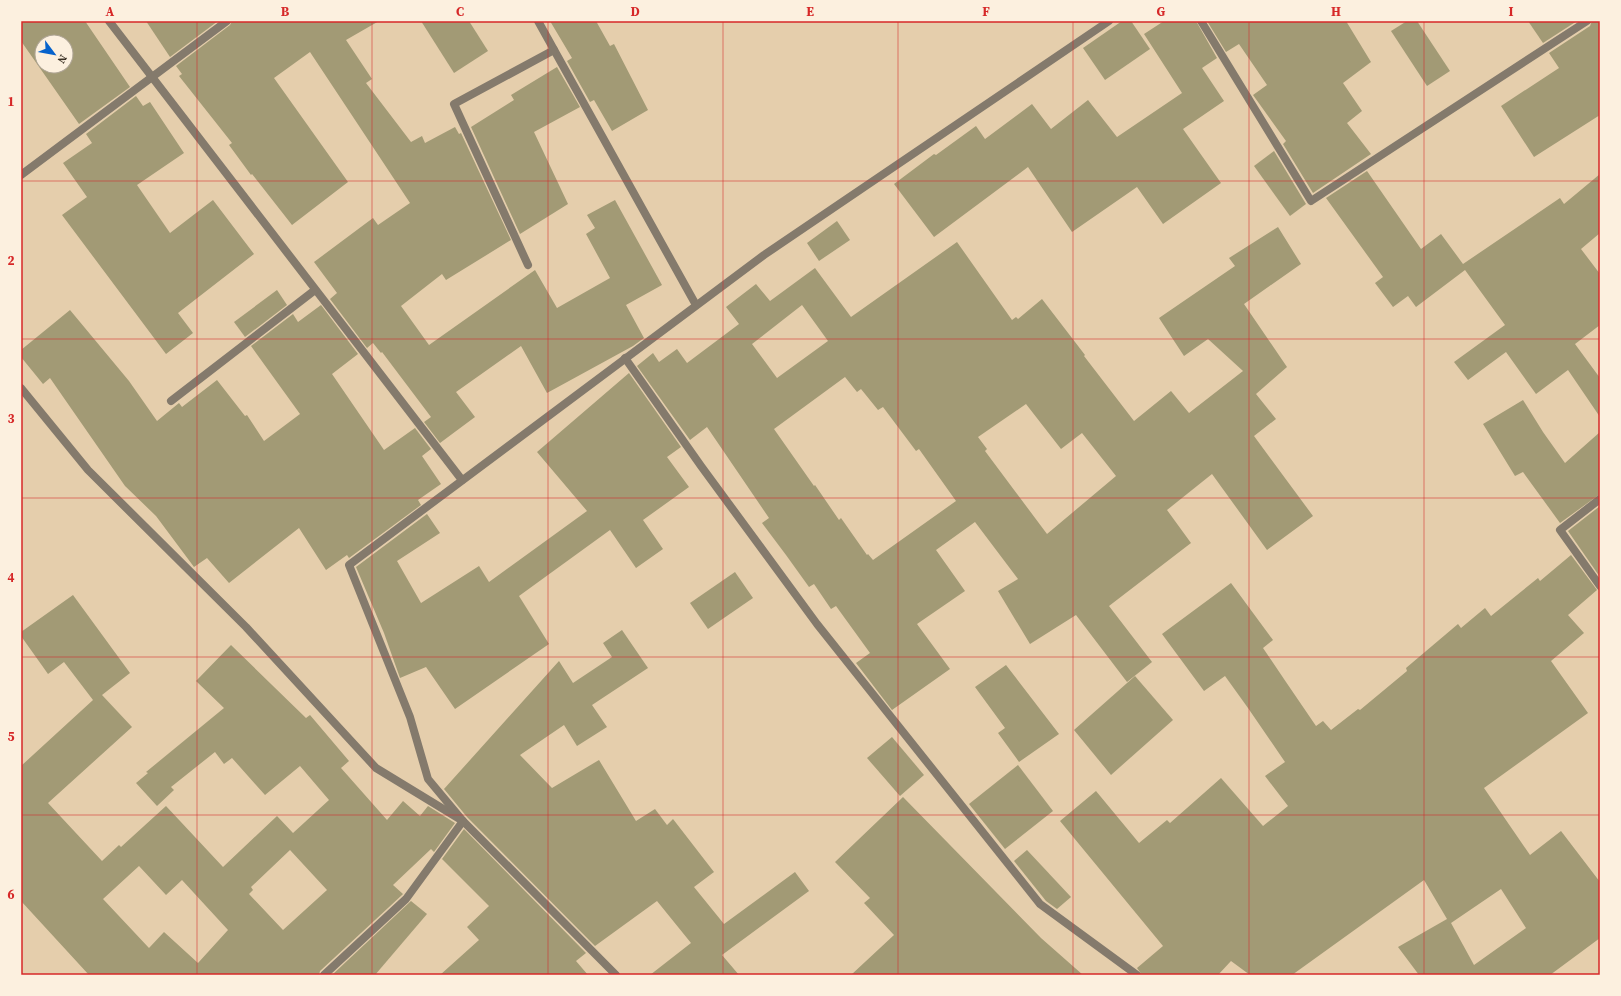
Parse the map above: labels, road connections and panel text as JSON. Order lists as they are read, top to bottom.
{
  "north": "bottom right",
  "grid": {
    "columns": [
      "A",
      "B",
      "C",
      "D",
      "E",
      "F",
      "G",
      "H",
      "I"
    ],
    "rows": [
      "1",
      "2",
      "3",
      "4",
      "5",
      "6"
    ]
  }
}
